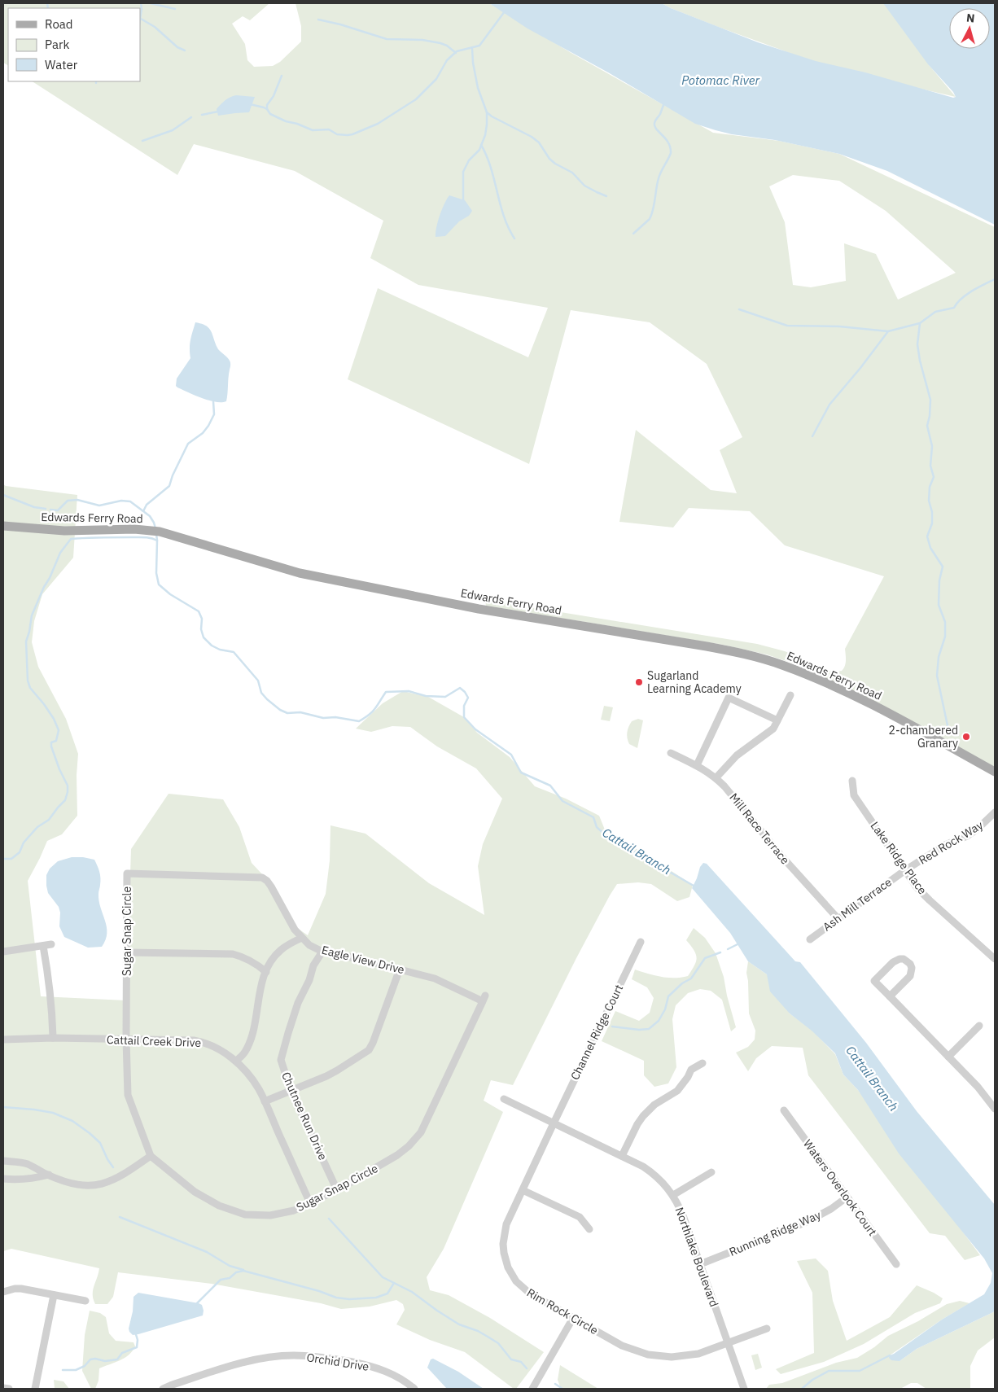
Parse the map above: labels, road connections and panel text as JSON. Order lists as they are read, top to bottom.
{
  "streets": {
    "main road": ["Edwards Ferry Road"],
    "street": [
      "Mill Race Terrace",
      "Red Rock Way",
      "Lake Ridge Place",
      "Ash Mill Terrace",
      "Sugar Snap Circle",
      "Eagle View Drive",
      "Channel Ridge Court",
      "Cattail Creek Drive",
      "Chutnee Run Drive",
      "Waters Overlook Court",
      "Running Ridge Way",
      "Northlake Boulevard",
      "Rim Rock Circle",
      "Orchid Drive"
    ]
  },
  "crossings": [
    ["Mill Race Terrace", "Ash Mill Terrace"],
    ["Red Rock Way", "Lake Ridge Place"],
    ["Red Rock Way", "Ash Mill Terrace"],
    ["Lake Ridge Place", "Ash Mill Terrace"],
    ["Sugar Snap Circle", "Eagle View Drive"],
    ["Sugar Snap Circle", "Cattail Creek Drive"],
    ["Sugar Snap Circle", "Chutnee Run Drive"],
    ["Eagle View Drive", "Chutnee Run Drive"],
    ["Channel Ridge Court", "Northlake Boulevard"],
    ["Channel Ridge Court", "Rim Rock Circle"],
    ["Waters Overlook Court", "Running Ridge Way"],
    ["Running Ridge Way", "Northlake Boulevard"],
    ["Northlake Boulevard", "Rim Rock Circle"]
  ],
  "water": ["Potomac River", "Cattail Branch"],
  "places": ["Sugarland Learning Academy", "2-chambered Granary"],
  "legend": ["Road", "Park", "Water"],
  "north": "top"
}
